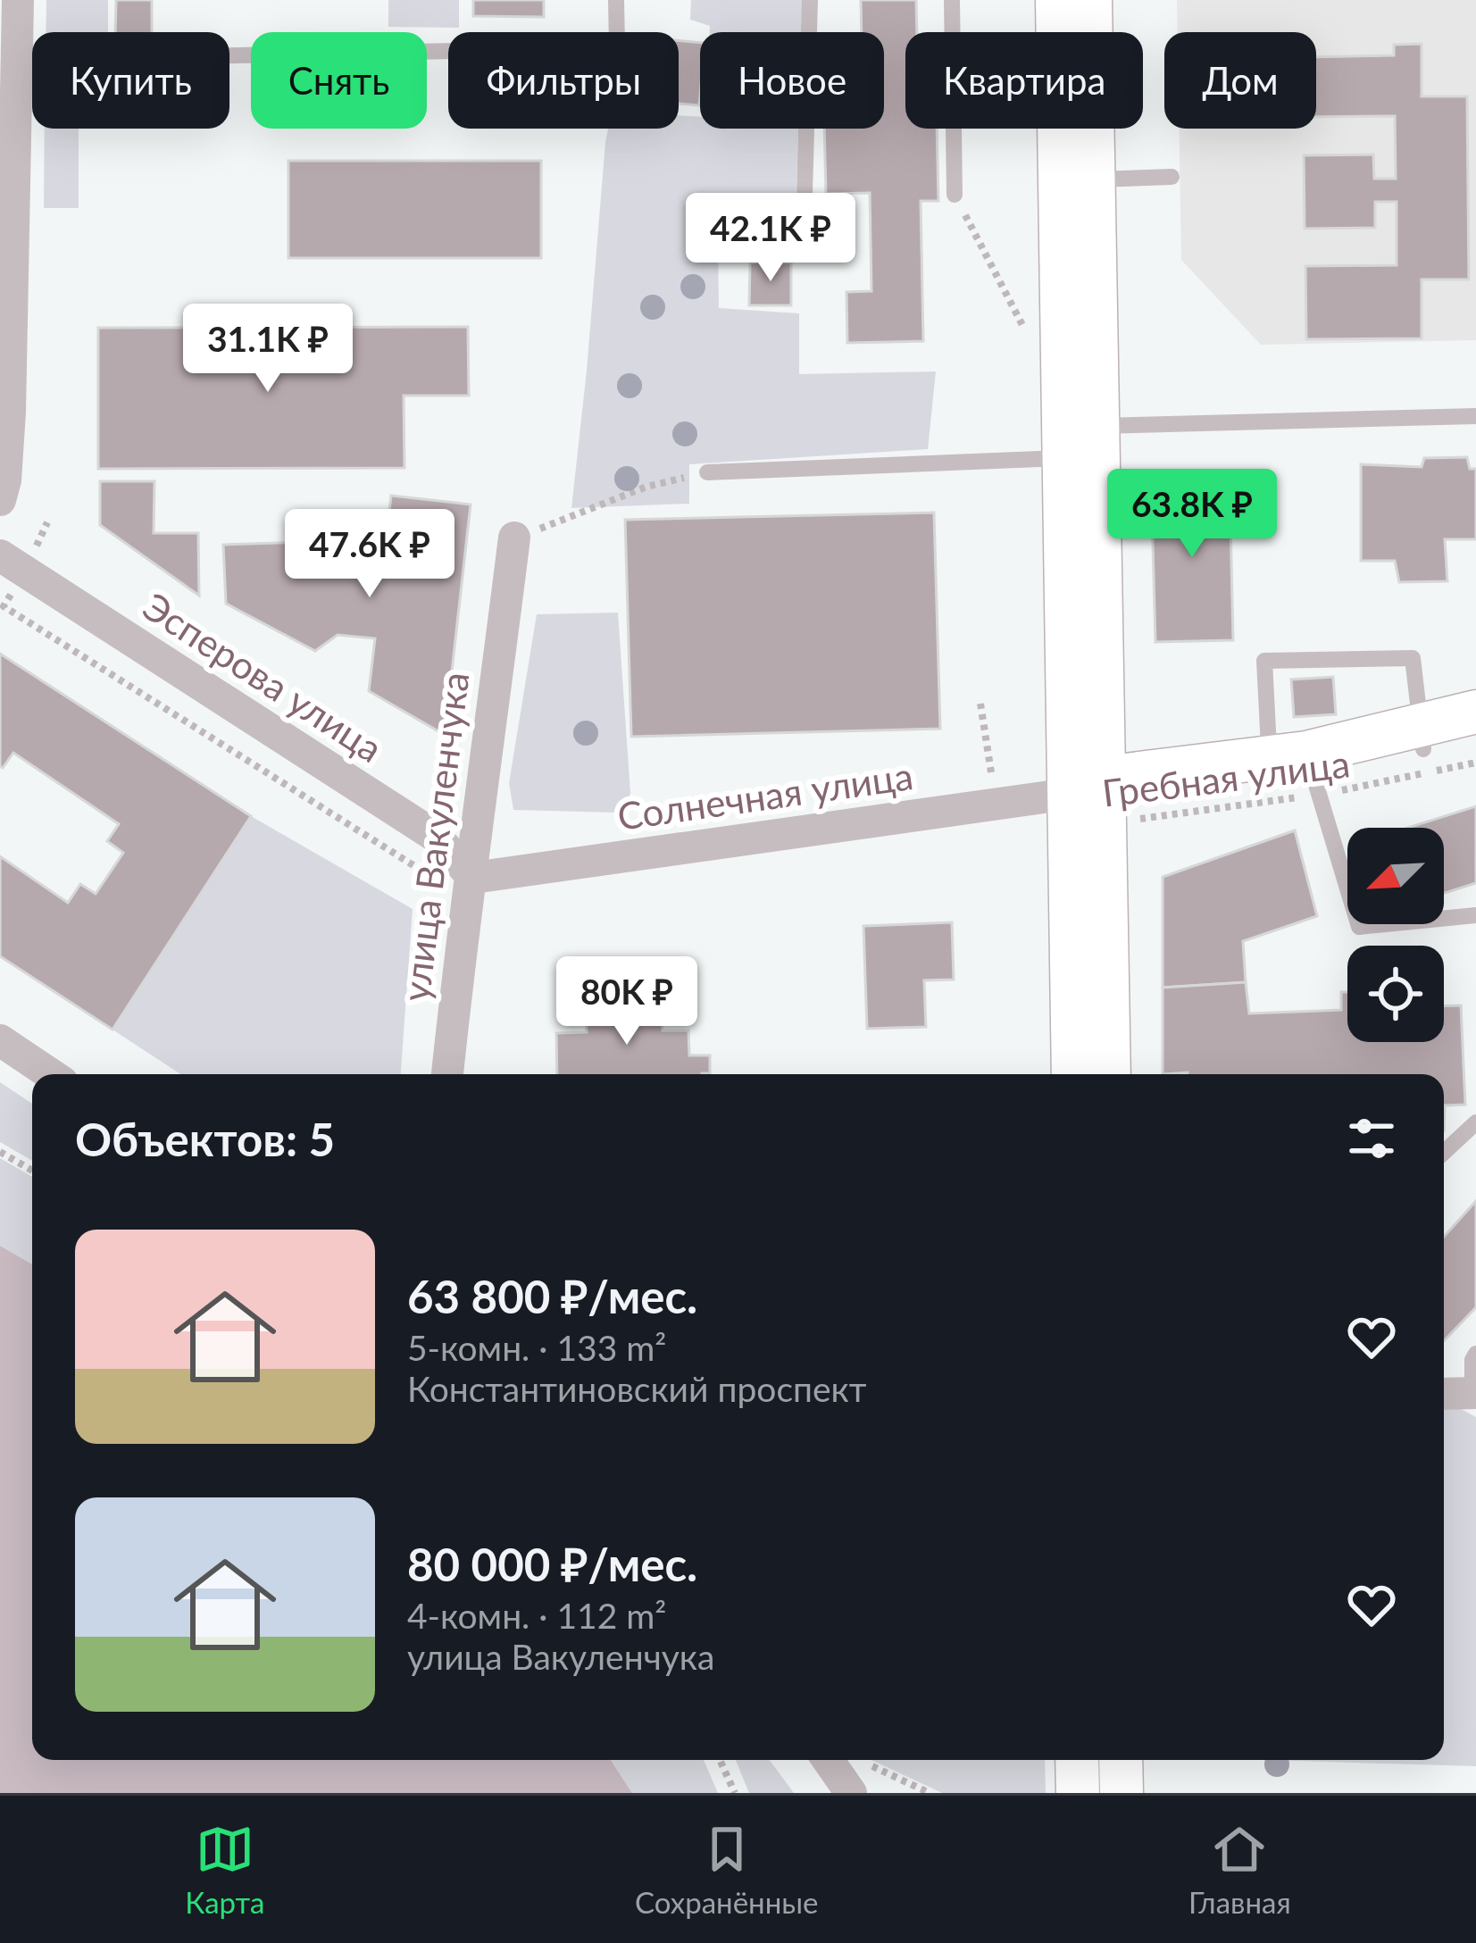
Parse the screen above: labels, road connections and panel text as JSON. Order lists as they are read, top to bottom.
{
  "streets": {
    "street": [
      "Эсперова улица",
      "Гребная улица",
      "Солнечная улица",
      "улица Вакуленчука"
    ]
  },
  "crossings": [
    ["Эсперова улица", "Солнечная улица"],
    ["Эсперова улица", "улица Вакуленчука"],
    ["Гребная улица", "Солнечная улица"],
    ["Солнечная улица", "улица Вакуленчука"]
  ],
  "north": "bottom left",
  "page": {
    "chip": [
      "Купить",
      "Снять",
      "Фильтры",
      "Новое",
      "Квартира",
      "Дом"
    ],
    "price": [
      "42.1K ₽",
      "31.1K ₽",
      "63.8K ₽",
      "47.6K ₽",
      "80K ₽"
    ],
    "heading": "Объектов: 5",
    "list": [
      {
        "name": "63 800 ₽/мес.",
        "note": "5-комн. · 133 m² · Константиновский проспект"
      },
      {
        "name": "80 000 ₽/мес.",
        "note": "4-комн. · 112 m² · улица Вакуленчука"
      }
    ],
    "tabs": ["Карта", "Сохранённые", "Главная"]
  }
}
